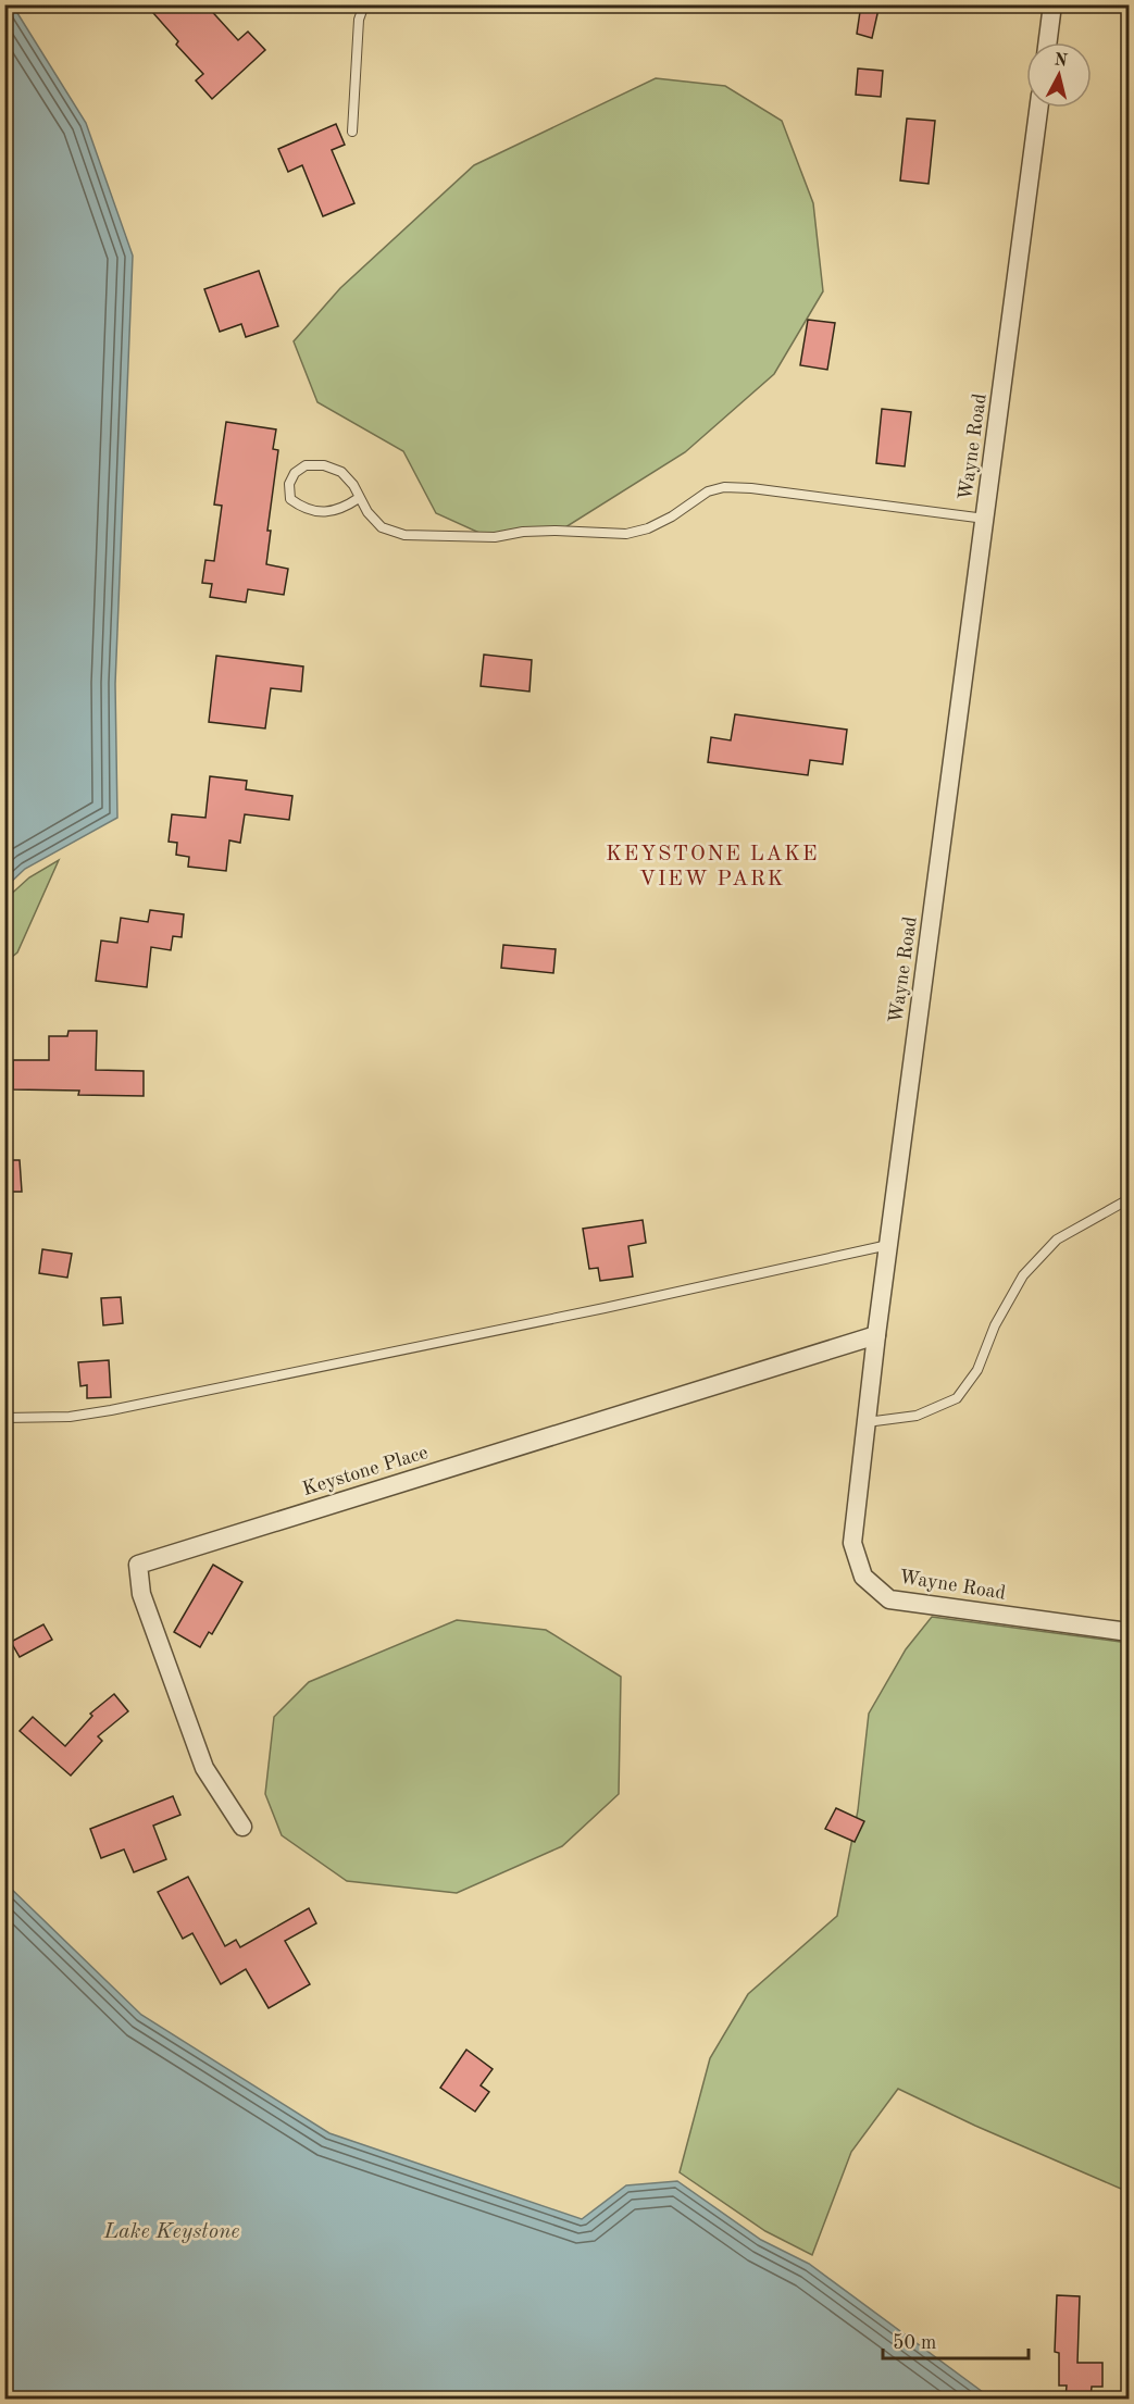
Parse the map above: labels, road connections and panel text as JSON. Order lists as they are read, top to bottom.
{
  "streets": {
    "street": ["Wayne Road", "Keystone Place"]
  },
  "crossings": [
    ["Wayne Road", "Keystone Place"]
  ],
  "districts": ["KEYSTONE LAKE VIEW PARK"],
  "water": ["Lake Keystone"],
  "scale_bar": "50 m",
  "north": "top"
}
